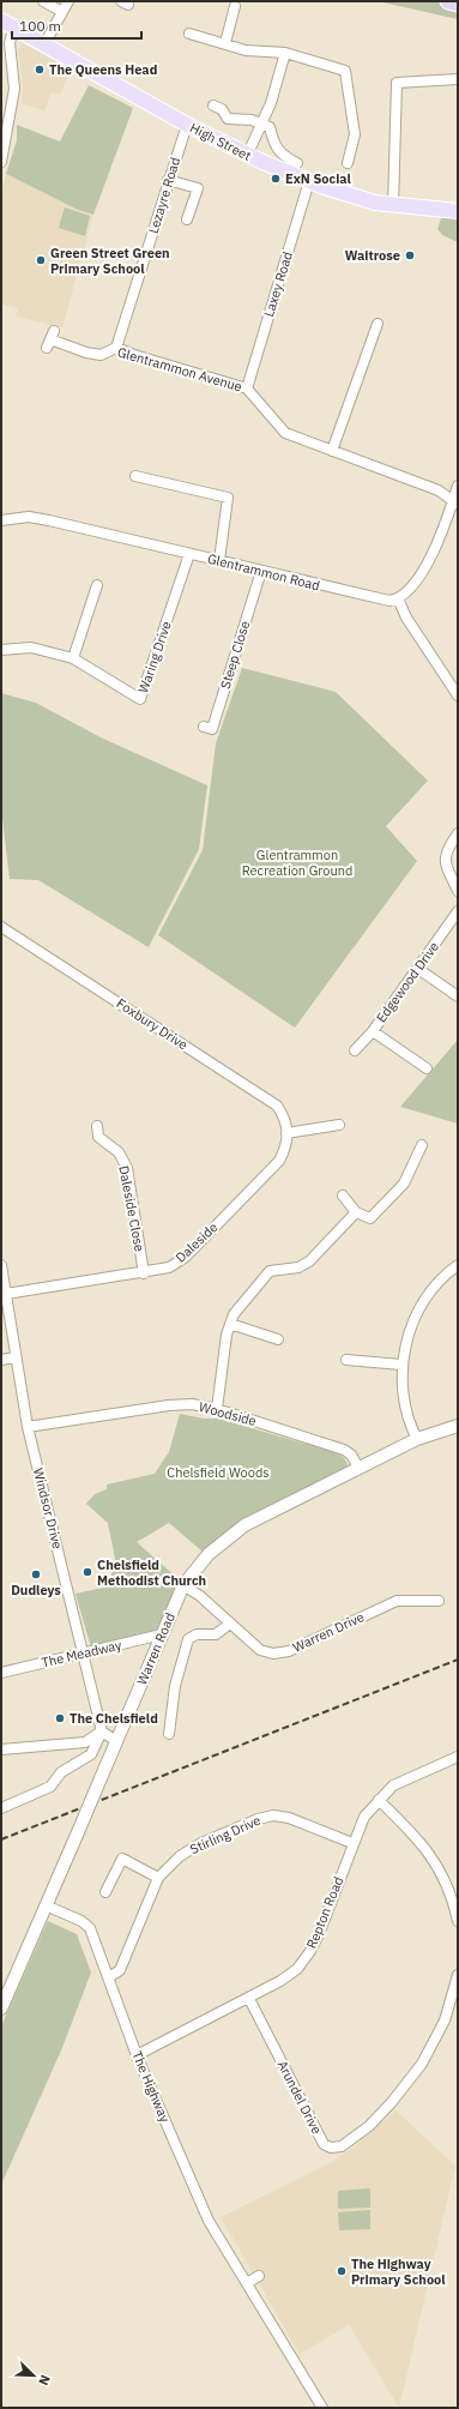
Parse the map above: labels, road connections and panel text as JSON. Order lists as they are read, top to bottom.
{
  "streets": {
    "main road": ["High Street"],
    "street": [
      "Lezayre Road",
      "Laxey Road",
      "Glentrammon Avenue",
      "Glentrammon Road",
      "Steep Close",
      "Waring Drive",
      "Edgewood Drive",
      "Foxbury Drive",
      "Daleside Close",
      "Daleside",
      "Woodside",
      "Windsor Drive",
      "Warren Drive",
      "Warren Road",
      "The Meadway",
      "Stirling Drive",
      "Repton Road",
      "The Highway",
      "Arundel Drive"
    ]
  },
  "crossings": [
    ["High Street", "Lezayre Road"],
    ["High Street", "Laxey Road"],
    ["Lezayre Road", "Glentrammon Avenue"],
    ["Laxey Road", "Glentrammon Avenue"],
    ["Glentrammon Road", "Steep Close"],
    ["Glentrammon Road", "Waring Drive"],
    ["Foxbury Drive", "Daleside"],
    ["Daleside Close", "Daleside"],
    ["Daleside", "Windsor Drive"],
    ["Woodside", "Windsor Drive"],
    ["Woodside", "Warren Road"],
    ["Windsor Drive", "The Meadway"],
    ["Warren Drive", "Warren Road"],
    ["Warren Road", "The Meadway"],
    ["Warren Road", "The Highway"],
    ["Stirling Drive", "Repton Road"],
    ["Stirling Drive", "The Highway"],
    ["Repton Road", "The Highway"],
    ["Repton Road", "Arundel Drive"]
  ],
  "parks": ["Glentrammon Recreation Ground", "Chelsfield Woods"],
  "places": [
    "The Queens Head",
    "ExN Social",
    "Waitrose",
    "Green Street Green Primary School",
    "Chelsfield Methodist Church",
    "Dudleys",
    "The Chelsfield",
    "The Highway Primary School"
  ],
  "scale_bar": "100 m",
  "north": "bottom right"
}
